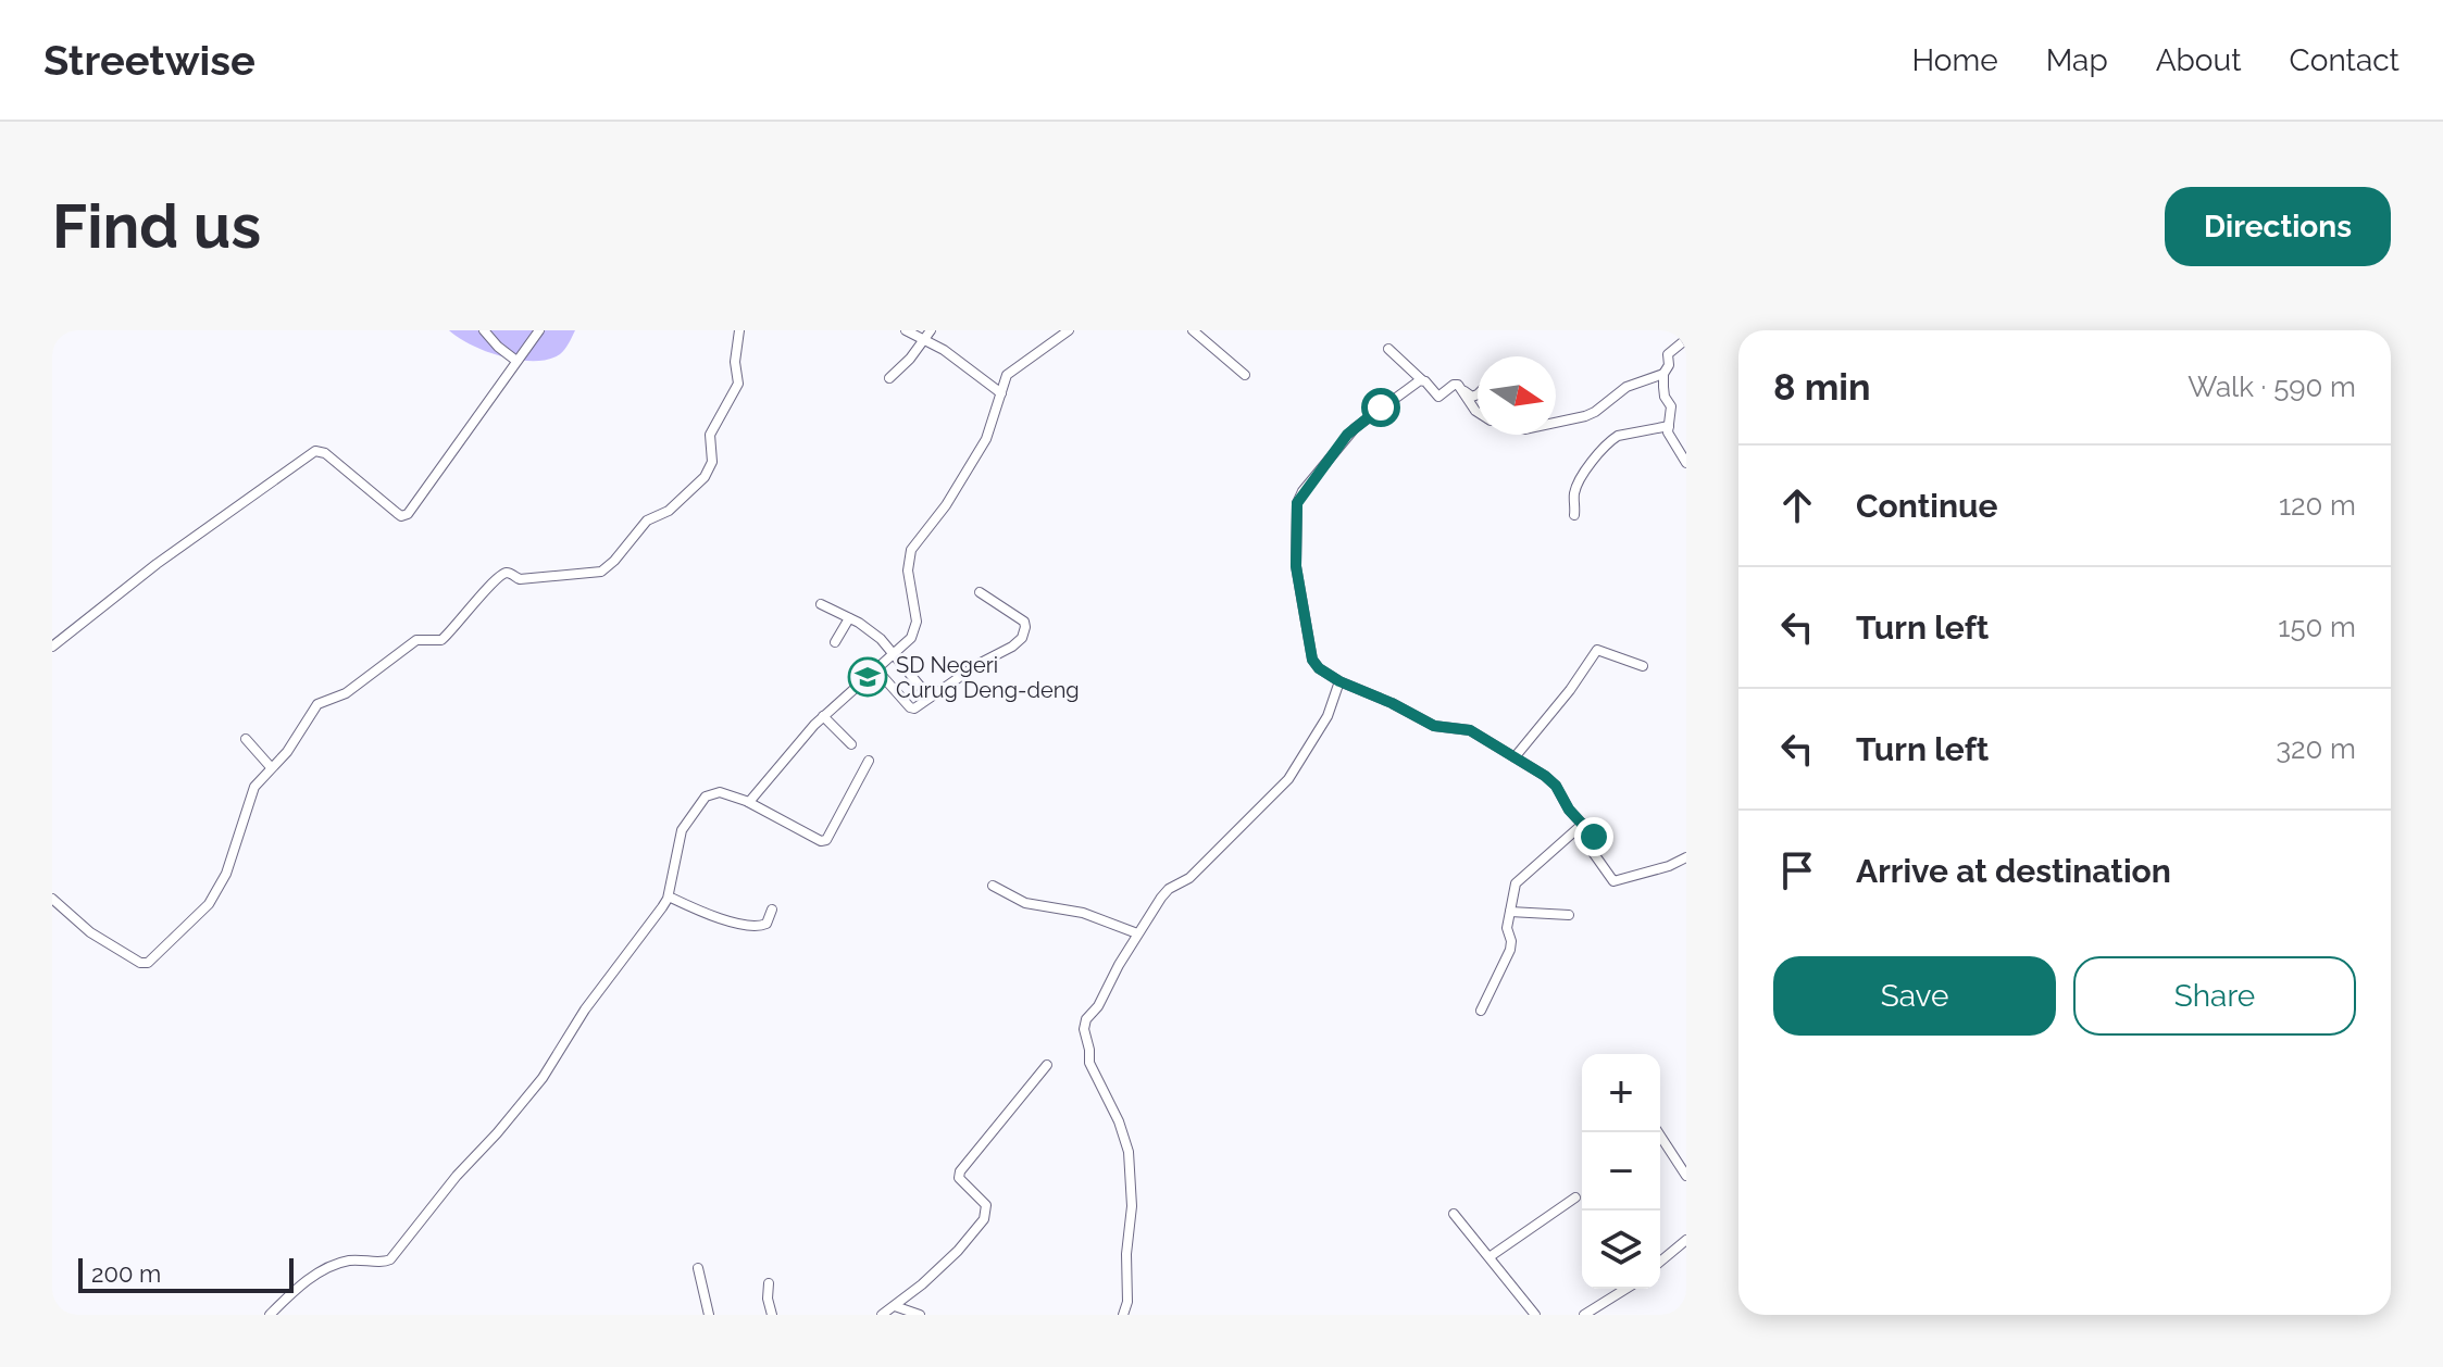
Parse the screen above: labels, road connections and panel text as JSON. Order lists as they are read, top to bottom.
{
  "places": {
    "school or university": ["SD Negeri Curug Deng-deng"]
  },
  "scale_bar": "200 m",
  "north": "right",
  "page": {
    "header": "Streetwise",
    "nav": [
      "Home",
      "Map",
      "About",
      "Contact"
    ],
    "buttons": [
      "Directions",
      ["Save", "Share"]
    ],
    "title": "Find us",
    "heading": ["8 min", "Walk · 590 m"],
    "list": [
      ["Continue", "120 m"],
      ["Turn left", "150 m"],
      ["Turn left", "320 m"],
      "Arrive at destination"
    ],
    "map_buttons": ["+", "−"],
    "scale": "200 m"
  }
}
